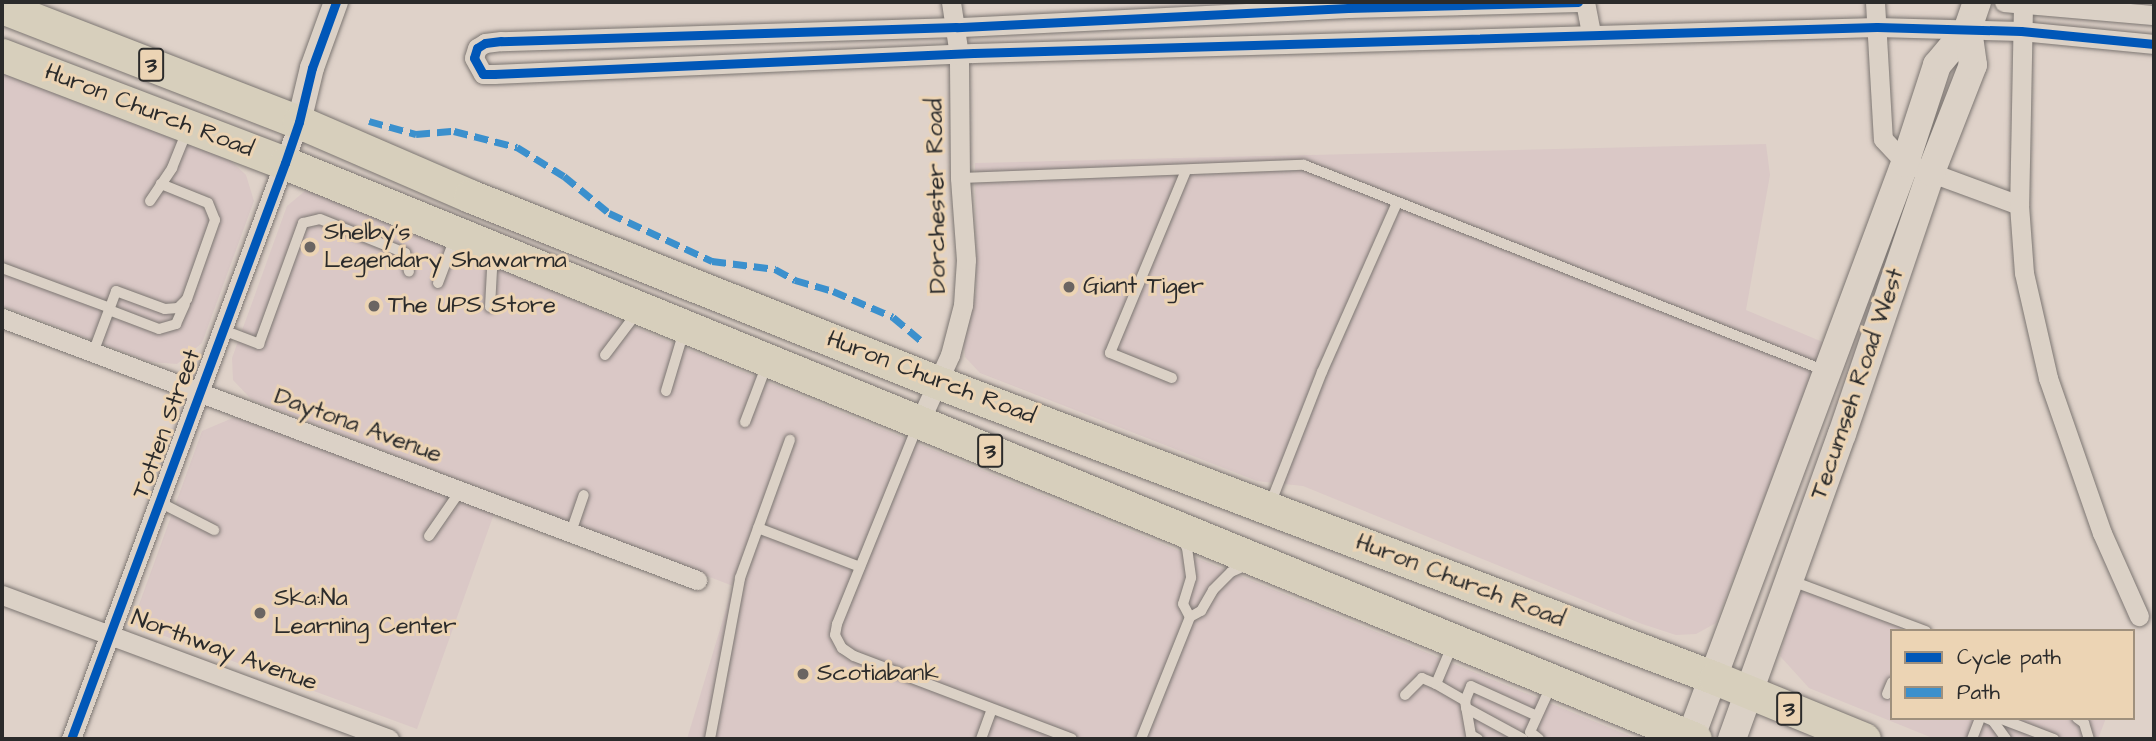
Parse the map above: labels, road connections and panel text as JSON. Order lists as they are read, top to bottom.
{
  "streets": {
    "highway": ["3", "Huron Church Road"],
    "main road": ["Tecumseh Road West"],
    "street": [
      "Dorchester Road",
      "Totten Street",
      "Daytona Avenue",
      "Northway Avenue"
    ]
  },
  "crossings": [
    ["Huron Church Road", "Dorchester Road"],
    ["Huron Church Road", "Tecumseh Road West"],
    ["Huron Church Road", "Totten Street"],
    ["Totten Street", "Daytona Avenue"],
    ["Totten Street", "Northway Avenue"]
  ],
  "places": [
    "Shelby's Legendary Shawarma",
    "Giant Tiger",
    "The UPS Store",
    "Ska:Na Learning Center",
    "Scotiabank"
  ],
  "legend": ["Cycle path", "Path"]
}
